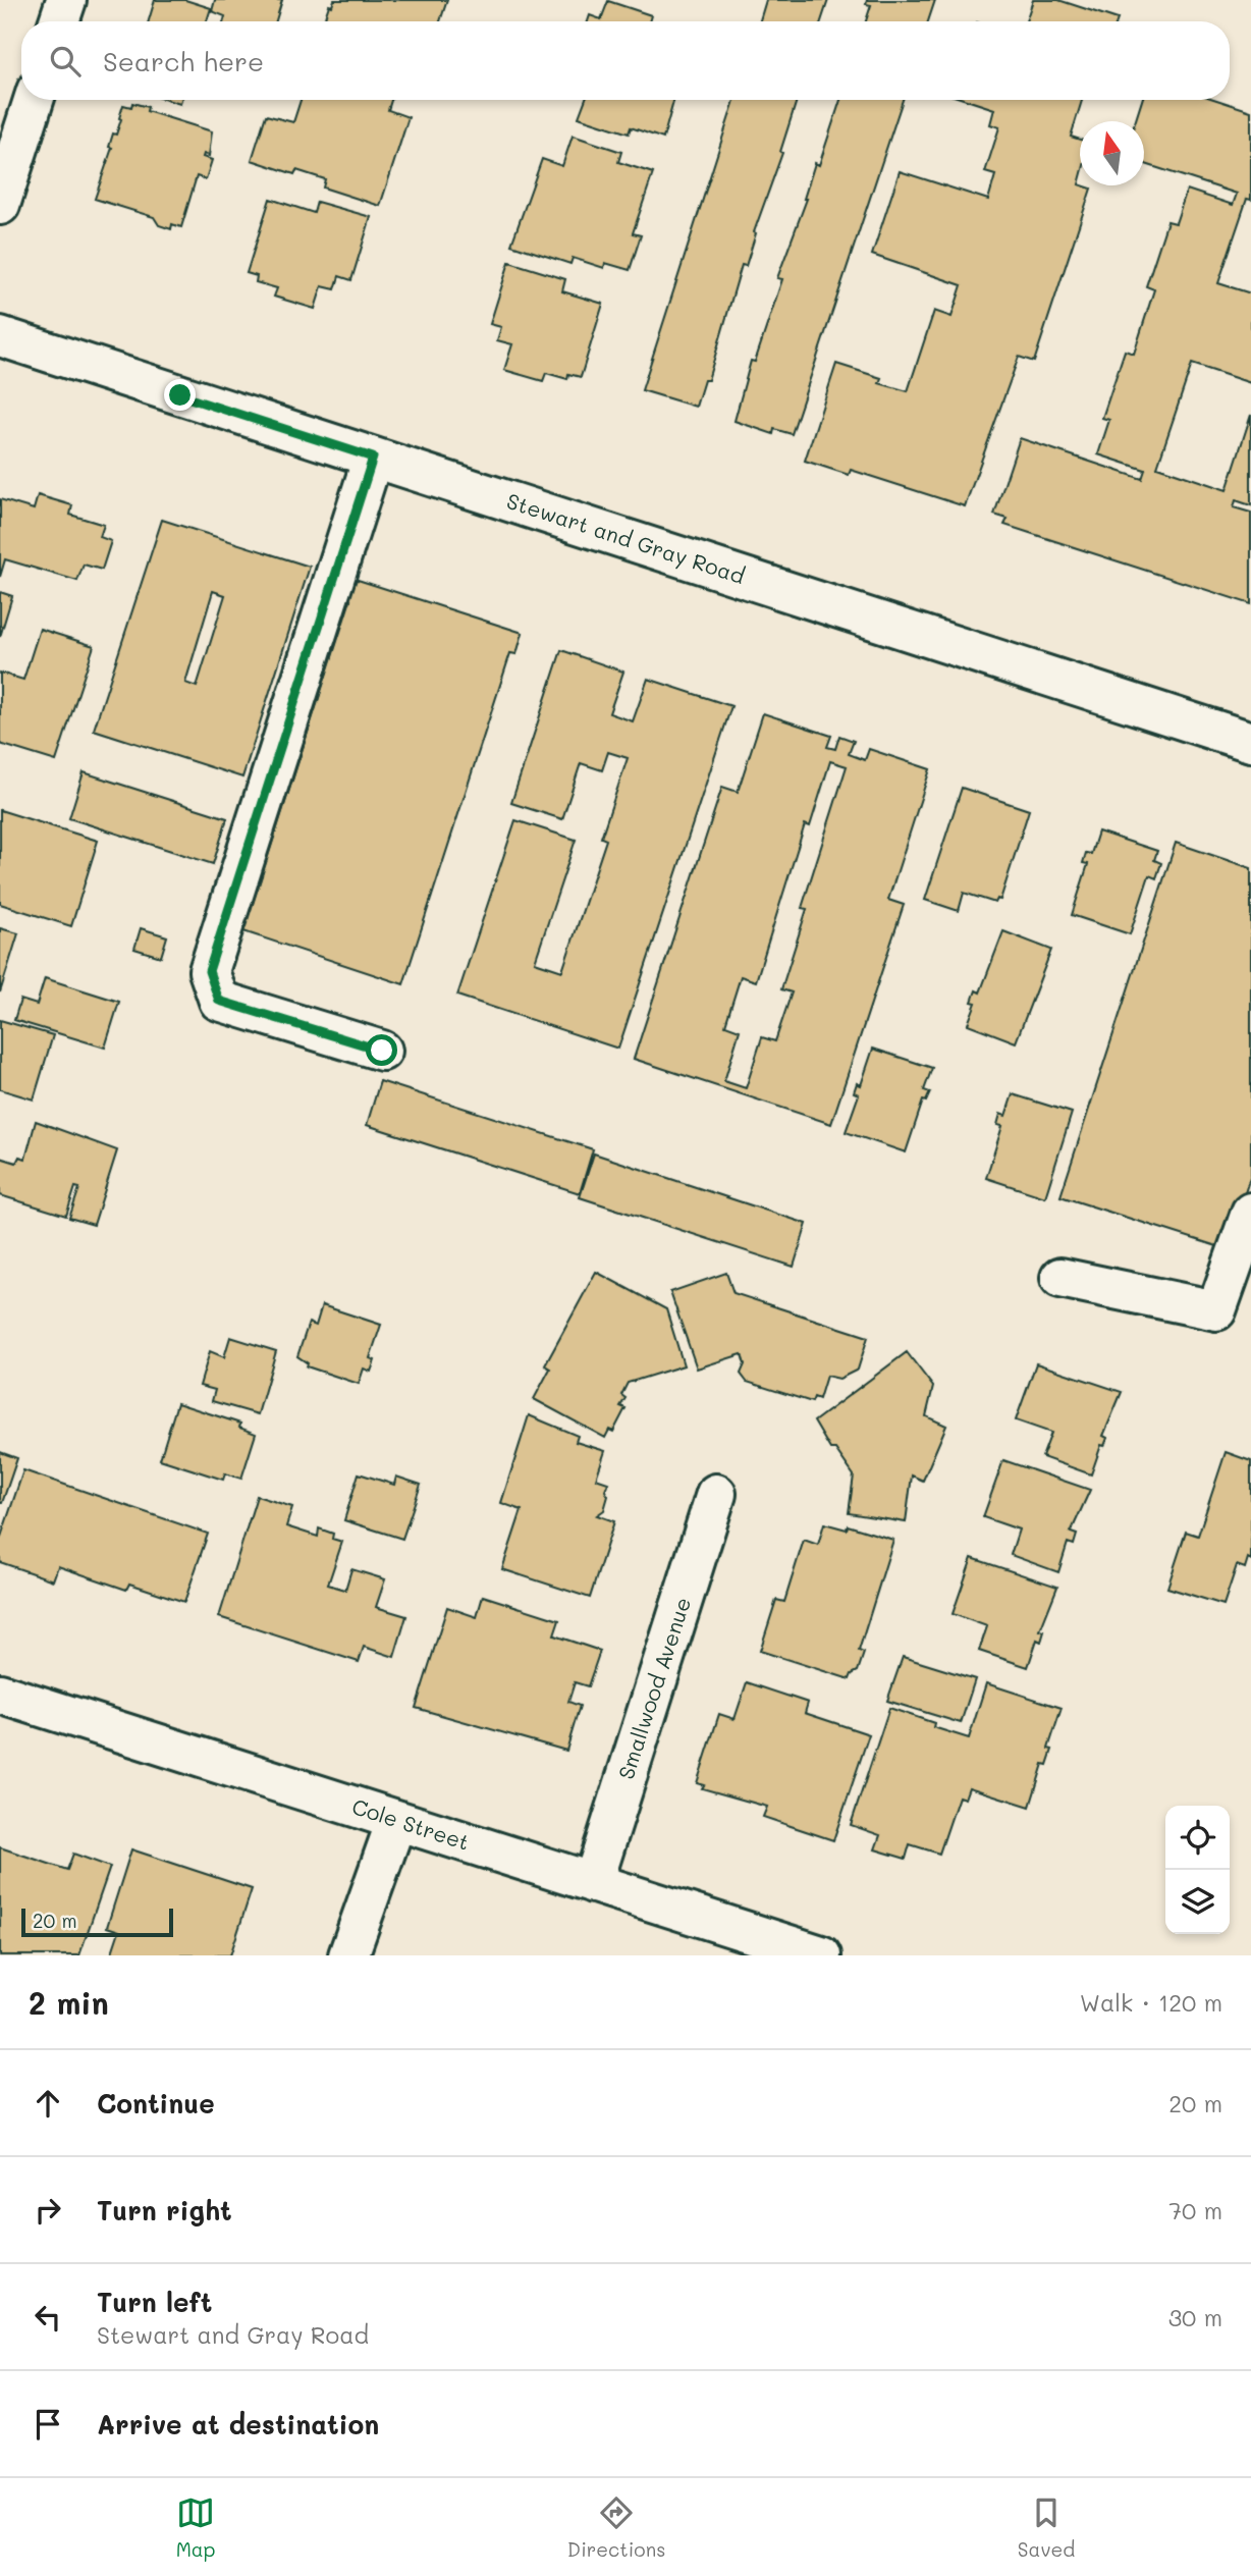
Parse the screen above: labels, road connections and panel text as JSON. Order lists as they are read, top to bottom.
{
  "streets": {
    "street": ["Stewart and Gray Road", "Smallwood Avenue", "Cole Street"]
  },
  "crossings": [
    ["Smallwood Avenue", "Cole Street"]
  ],
  "scale_bar": "20 m",
  "north": "top",
  "page": {
    "search": "Search here",
    "scale": "20 m",
    "heading": ["2 min", "Walk · 120 m"],
    "list": [
      ["Continue", "20 m"],
      ["Turn right", "70 m"],
      ["Turn left", "Stewart and Gray Road", "30 m"],
      "Arrive at destination"
    ],
    "nav": ["Map", "Directions", "Saved"]
  }
}
